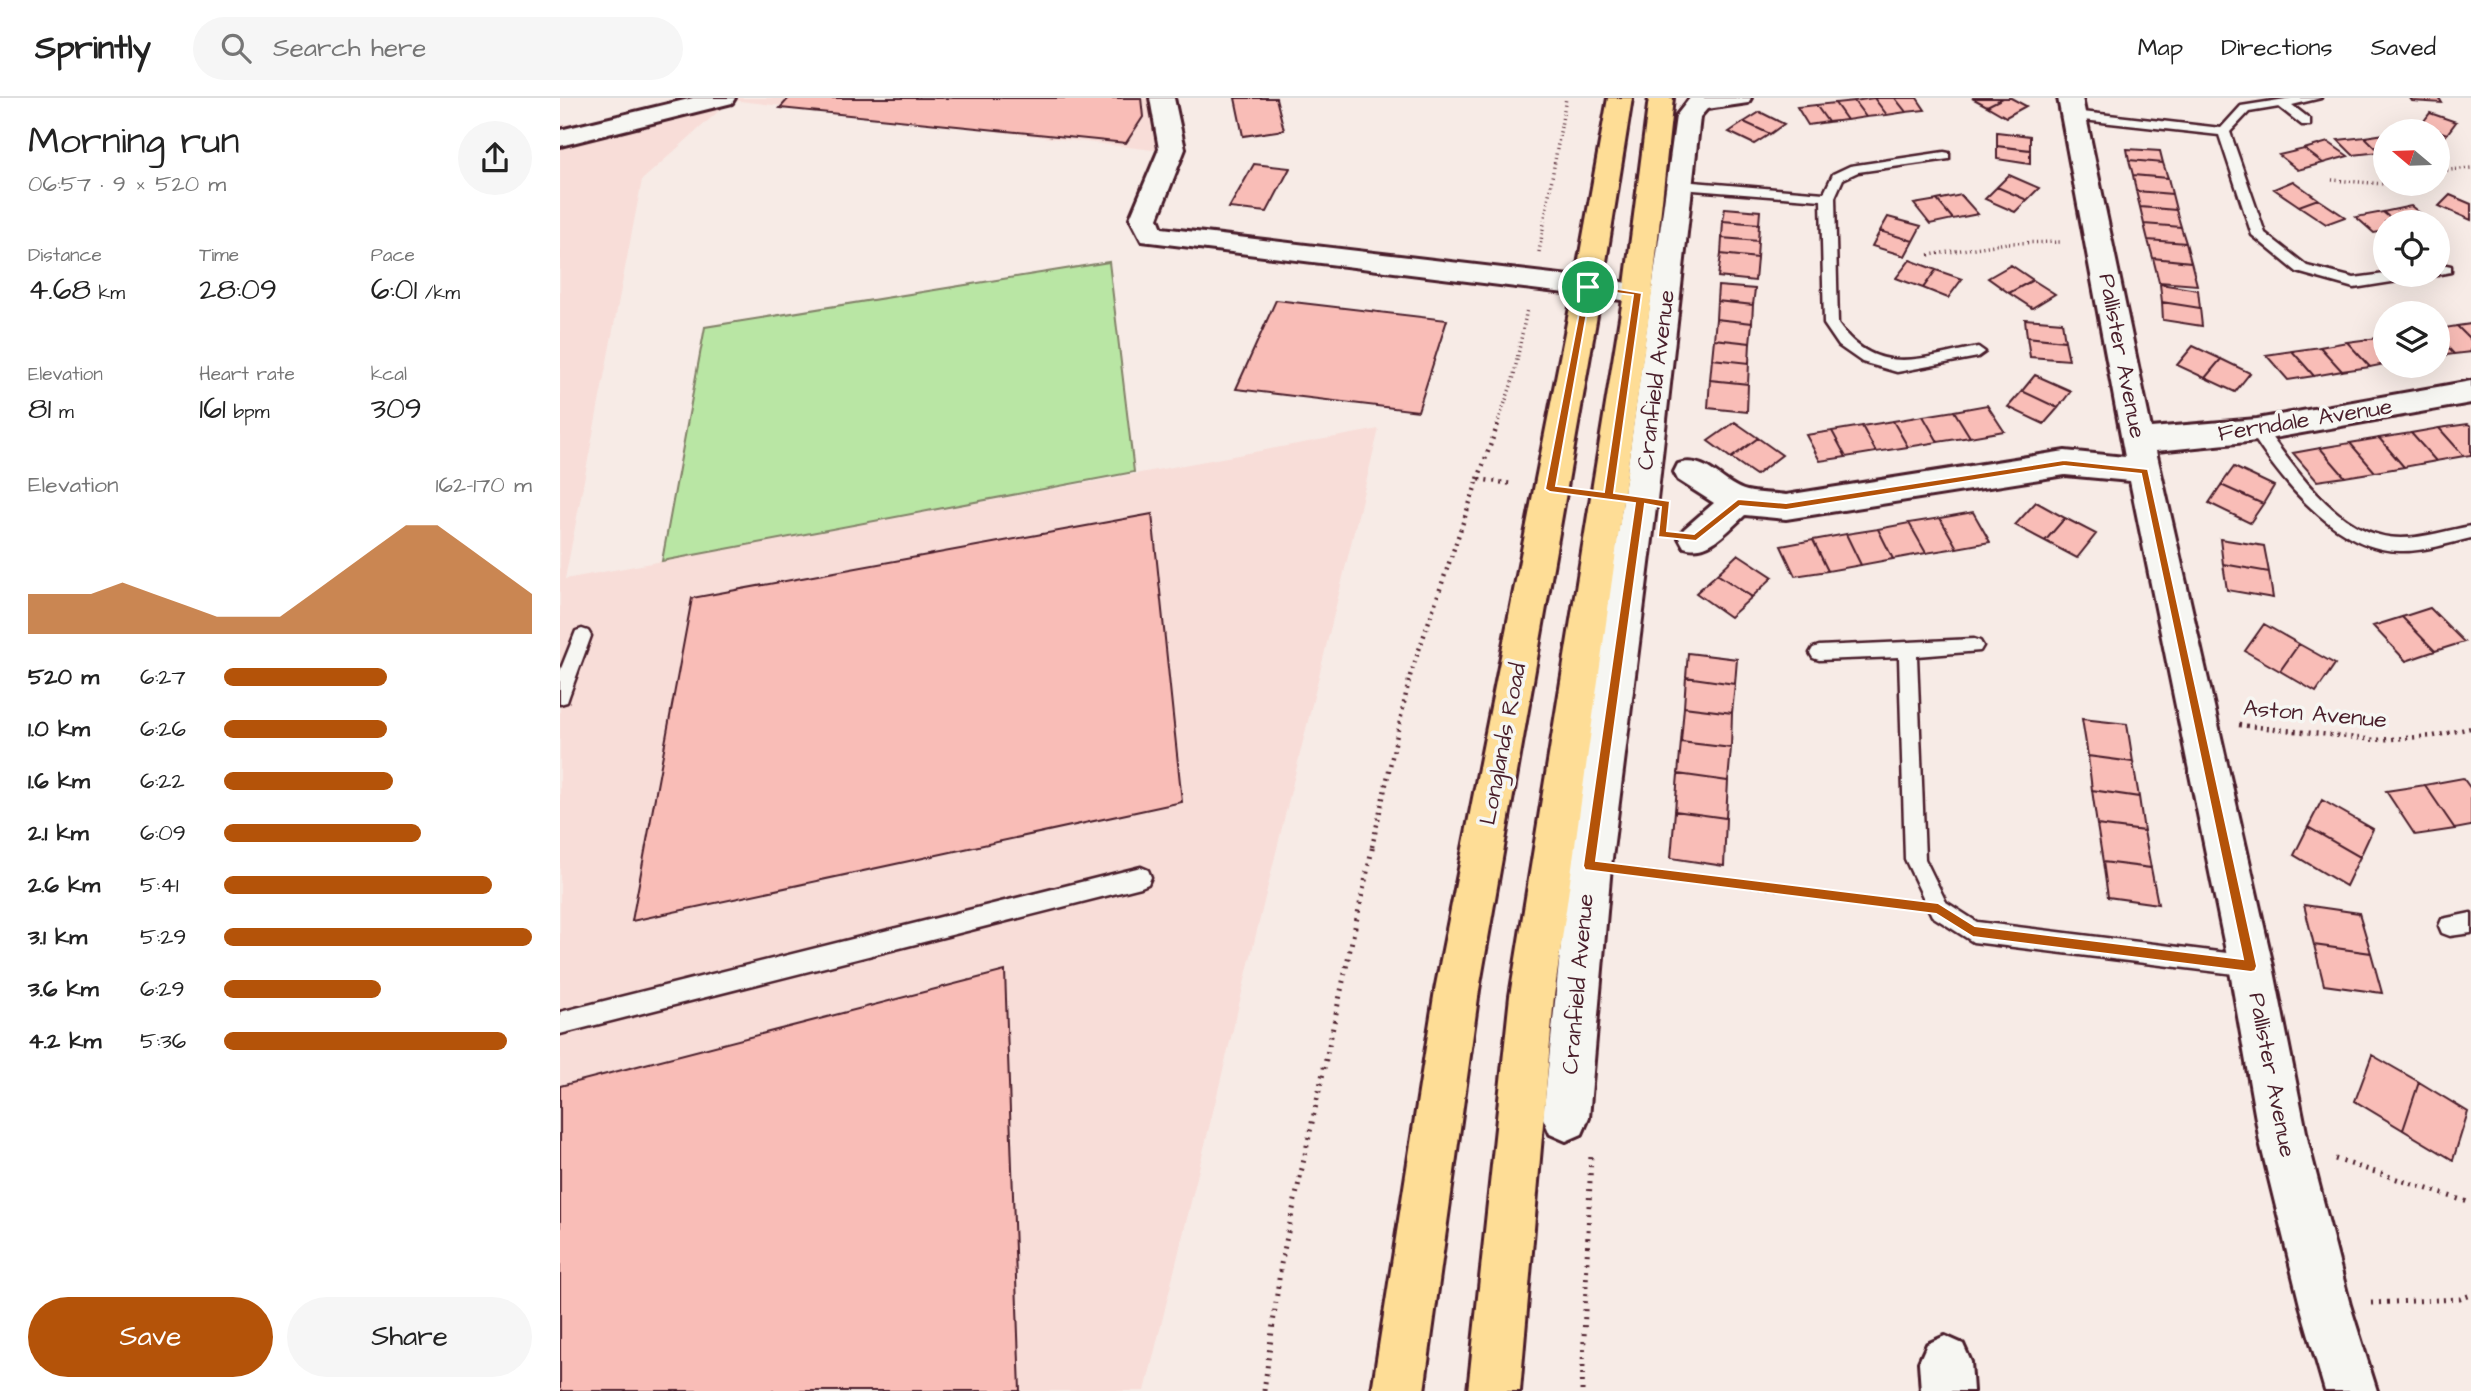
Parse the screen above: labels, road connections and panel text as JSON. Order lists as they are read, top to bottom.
{
  "streets": {
    "main road": ["Longlands Road"],
    "street": ["Pallister Avenue", "Cranfield Avenue", "Ferndale Avenue"],
    "path": ["Aston Avenue"]
  },
  "crossings": [
    ["Pallister Avenue", "Ferndale Avenue"],
    ["Pallister Avenue", "Aston Avenue"]
  ],
  "north": "left",
  "page": {
    "header": "Sprintly",
    "search": "Search here",
    "nav": ["Map", "Directions", "Saved"],
    "heading": ["Morning run", "06:57 · 9 × 520 m"],
    "stats": [
      ["Distance", "4.68 km"],
      ["Time", "28:09"],
      ["Pace", "6:01 /km"],
      ["Elevation", "81 m"],
      ["Heart rate", "161 bpm"],
      ["kcal", "309"]
    ],
    "chart": ["Elevation", "162–170 m"],
    "list": [
      {
        "name": "520 m",
        "note": "6:27"
      },
      {
        "name": "1.0 km",
        "note": "6:26"
      },
      {
        "name": "1.6 km",
        "note": "6:22"
      },
      {
        "name": "2.1 km",
        "note": "6:09"
      },
      {
        "name": "2.6 km",
        "note": "5:41"
      },
      {
        "name": "3.1 km",
        "note": "5:29"
      },
      {
        "name": "3.6 km",
        "note": "6:29"
      },
      {
        "name": "4.2 km",
        "note": "5:36"
      }
    ],
    "buttons": ["Save", "Share"]
  }
}
